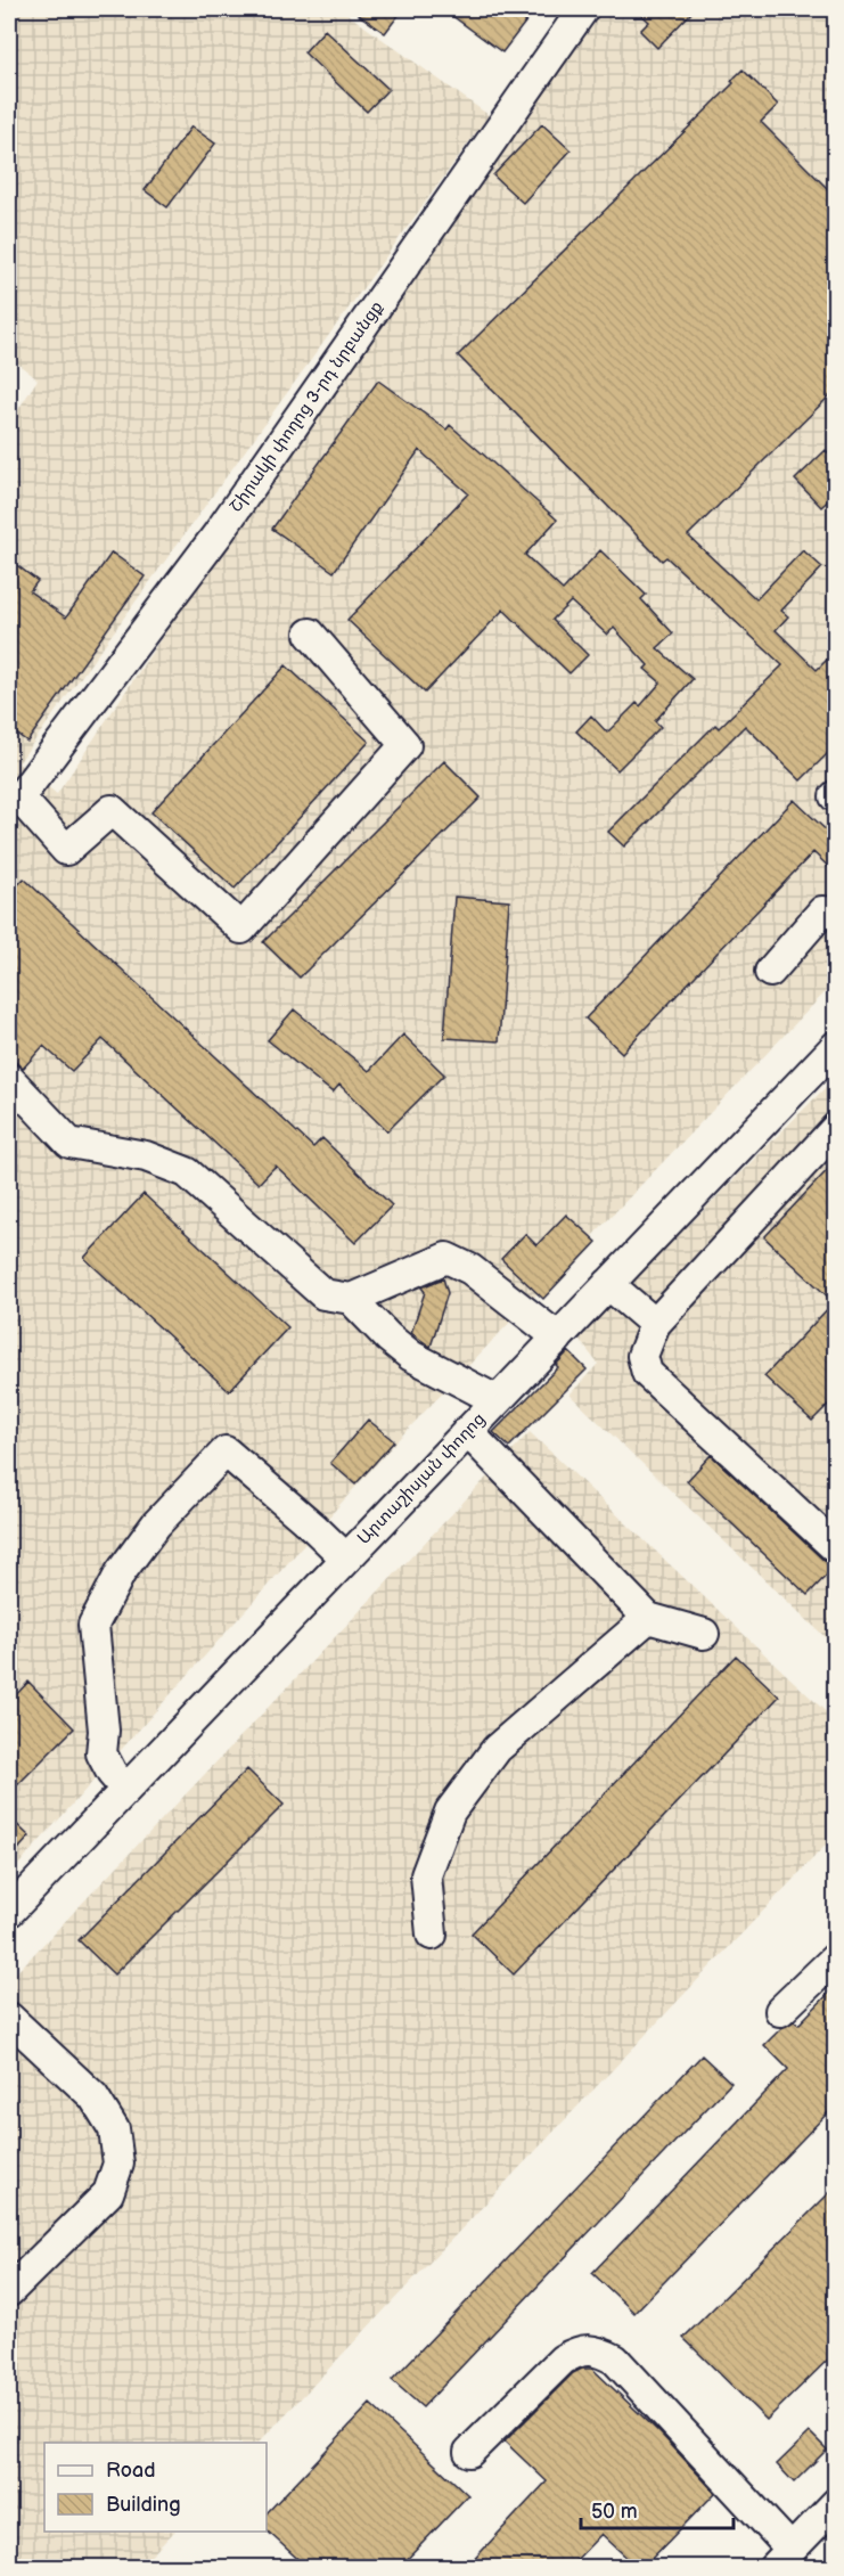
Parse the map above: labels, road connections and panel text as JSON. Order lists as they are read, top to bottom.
{
  "streets": {
    "street": ["Շիրակի փողոց 3-րդ նրբանցք", "Արտաշիսյան փողոց"]
  },
  "legend": ["Road", "Building"],
  "scale_bar": "50 m"
}
